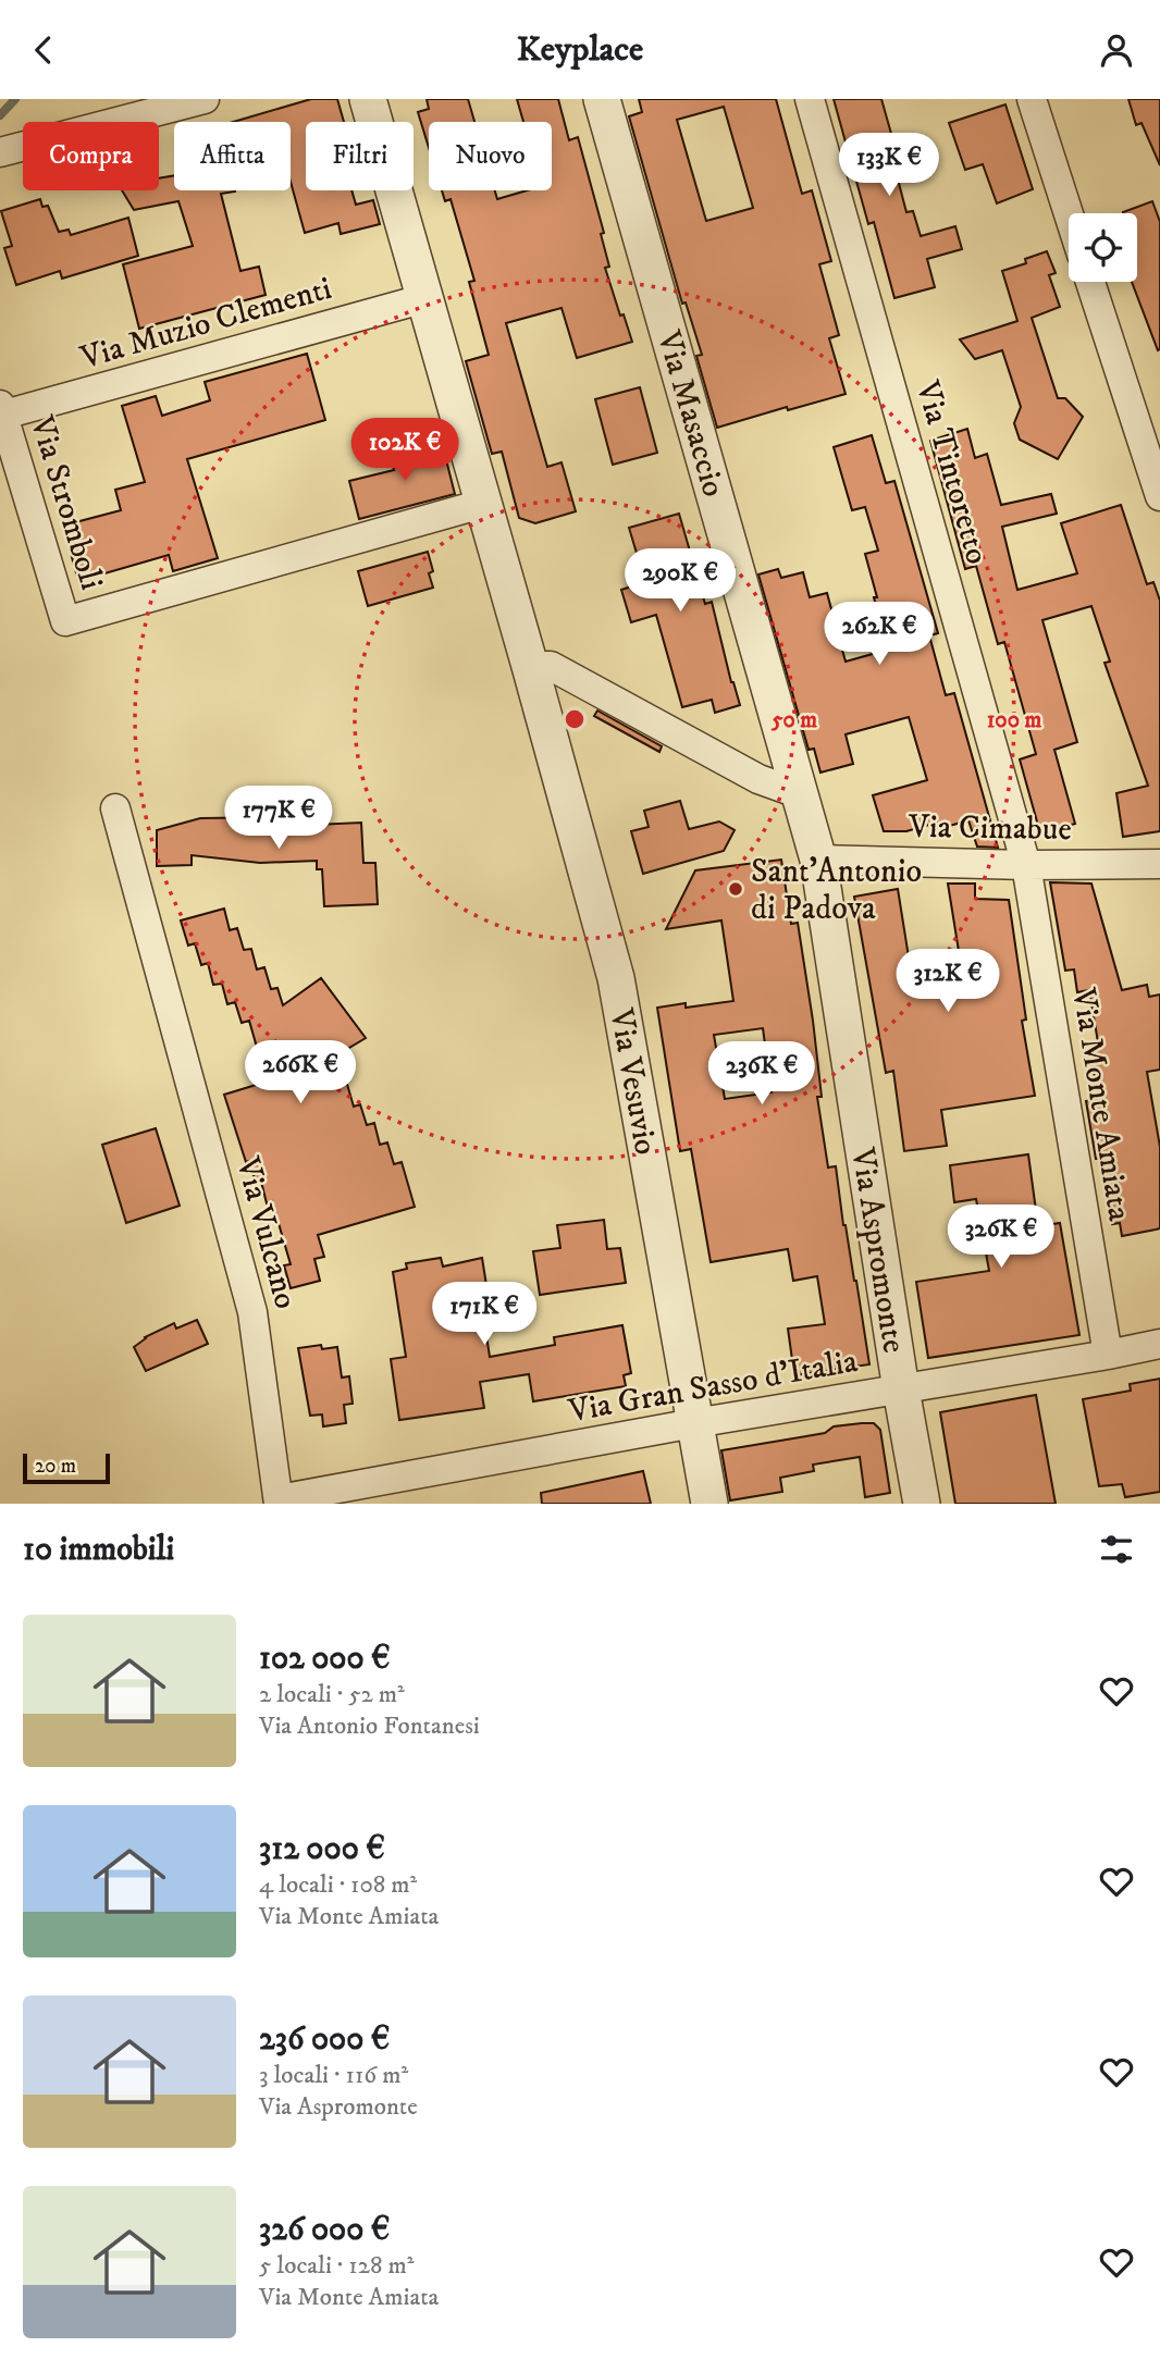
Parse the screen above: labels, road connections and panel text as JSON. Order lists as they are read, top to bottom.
{
  "streets": {
    "street": [
      "Via Muzio Clementi",
      "Via Masaccio",
      "Via Tintoretto",
      "Via Stromboli",
      "Via Cimabue",
      "Via Vesuvio",
      "Via Monte Amiata",
      "Via Vulcano",
      "Via Aspromonte",
      "Via Gran Sasso d'Italia"
    ]
  },
  "crossings": [
    ["Via Muzio Clementi", "Via Stromboli"],
    ["Via Muzio Clementi", "Via Vesuvio"],
    ["Via Masaccio", "Via Cimabue"],
    ["Via Masaccio", "Via Aspromonte"],
    ["Via Tintoretto", "Via Cimabue"],
    ["Via Tintoretto", "Via Monte Amiata"],
    ["Via Stromboli", "Via Vesuvio"],
    ["Via Cimabue", "Via Monte Amiata"],
    ["Via Cimabue", "Via Aspromonte"],
    ["Via Vesuvio", "Via Gran Sasso d'Italia"],
    ["Via Monte Amiata", "Via Gran Sasso d'Italia"],
    ["Via Vulcano", "Via Gran Sasso d'Italia"],
    ["Via Aspromonte", "Via Gran Sasso d'Italia"]
  ],
  "places": ["Sant'Antonio di Padova"],
  "scale_bar": "20 m",
  "page": {
    "header": "Keyplace",
    "chip": [
      "Compra",
      "Affitta",
      "Filtri",
      "Nuovo"
    ],
    "price": [
      "133K €",
      "102K €",
      "290K €",
      "262K €",
      "177K €",
      "312K €",
      "266K €",
      "236K €",
      "326K €",
      "171K €"
    ],
    "scale": "20 m",
    "heading": "10 immobili",
    "list": [
      {
        "name": "102 000 €",
        "note": "2 locali · 52 m² · Via Antonio Fontanesi"
      },
      {
        "name": "312 000 €",
        "note": "4 locali · 108 m² · Via Monte Amiata"
      },
      {
        "name": "236 000 €",
        "note": "3 locali · 116 m² · Via Aspromonte"
      },
      {
        "name": "326 000 €",
        "note": "5 locali · 128 m² · Via Monte Amiata"
      }
    ]
  },
  "rings": ["50 m", "100 m"]
}
